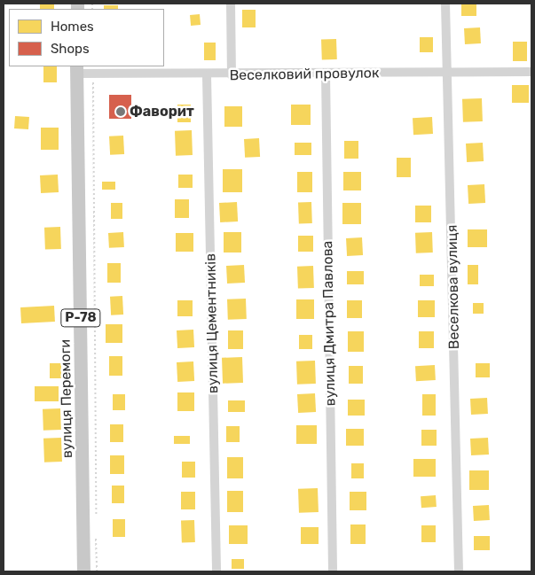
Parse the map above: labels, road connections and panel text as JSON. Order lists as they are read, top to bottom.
{
  "streets": {
    "main road": ["Р-78", "вулиця Перемоги"],
    "street": [
      "Веселковий провулок",
      "Веселкова вулиця",
      "вулиця Цементників",
      "вулиця Дмитра Павлова"
    ]
  },
  "crossings": [
    ["Веселковий провулок", "Веселкова вулиця"],
    ["Веселковий провулок", "вулиця Цементників"],
    ["Веселковий провулок", "вулиця Дмитра Павлова"],
    ["Веселковий провулок", "вулиця Перемоги"]
  ],
  "places": ["Фаворит"],
  "legend": ["Homes", "Shops"]
}
